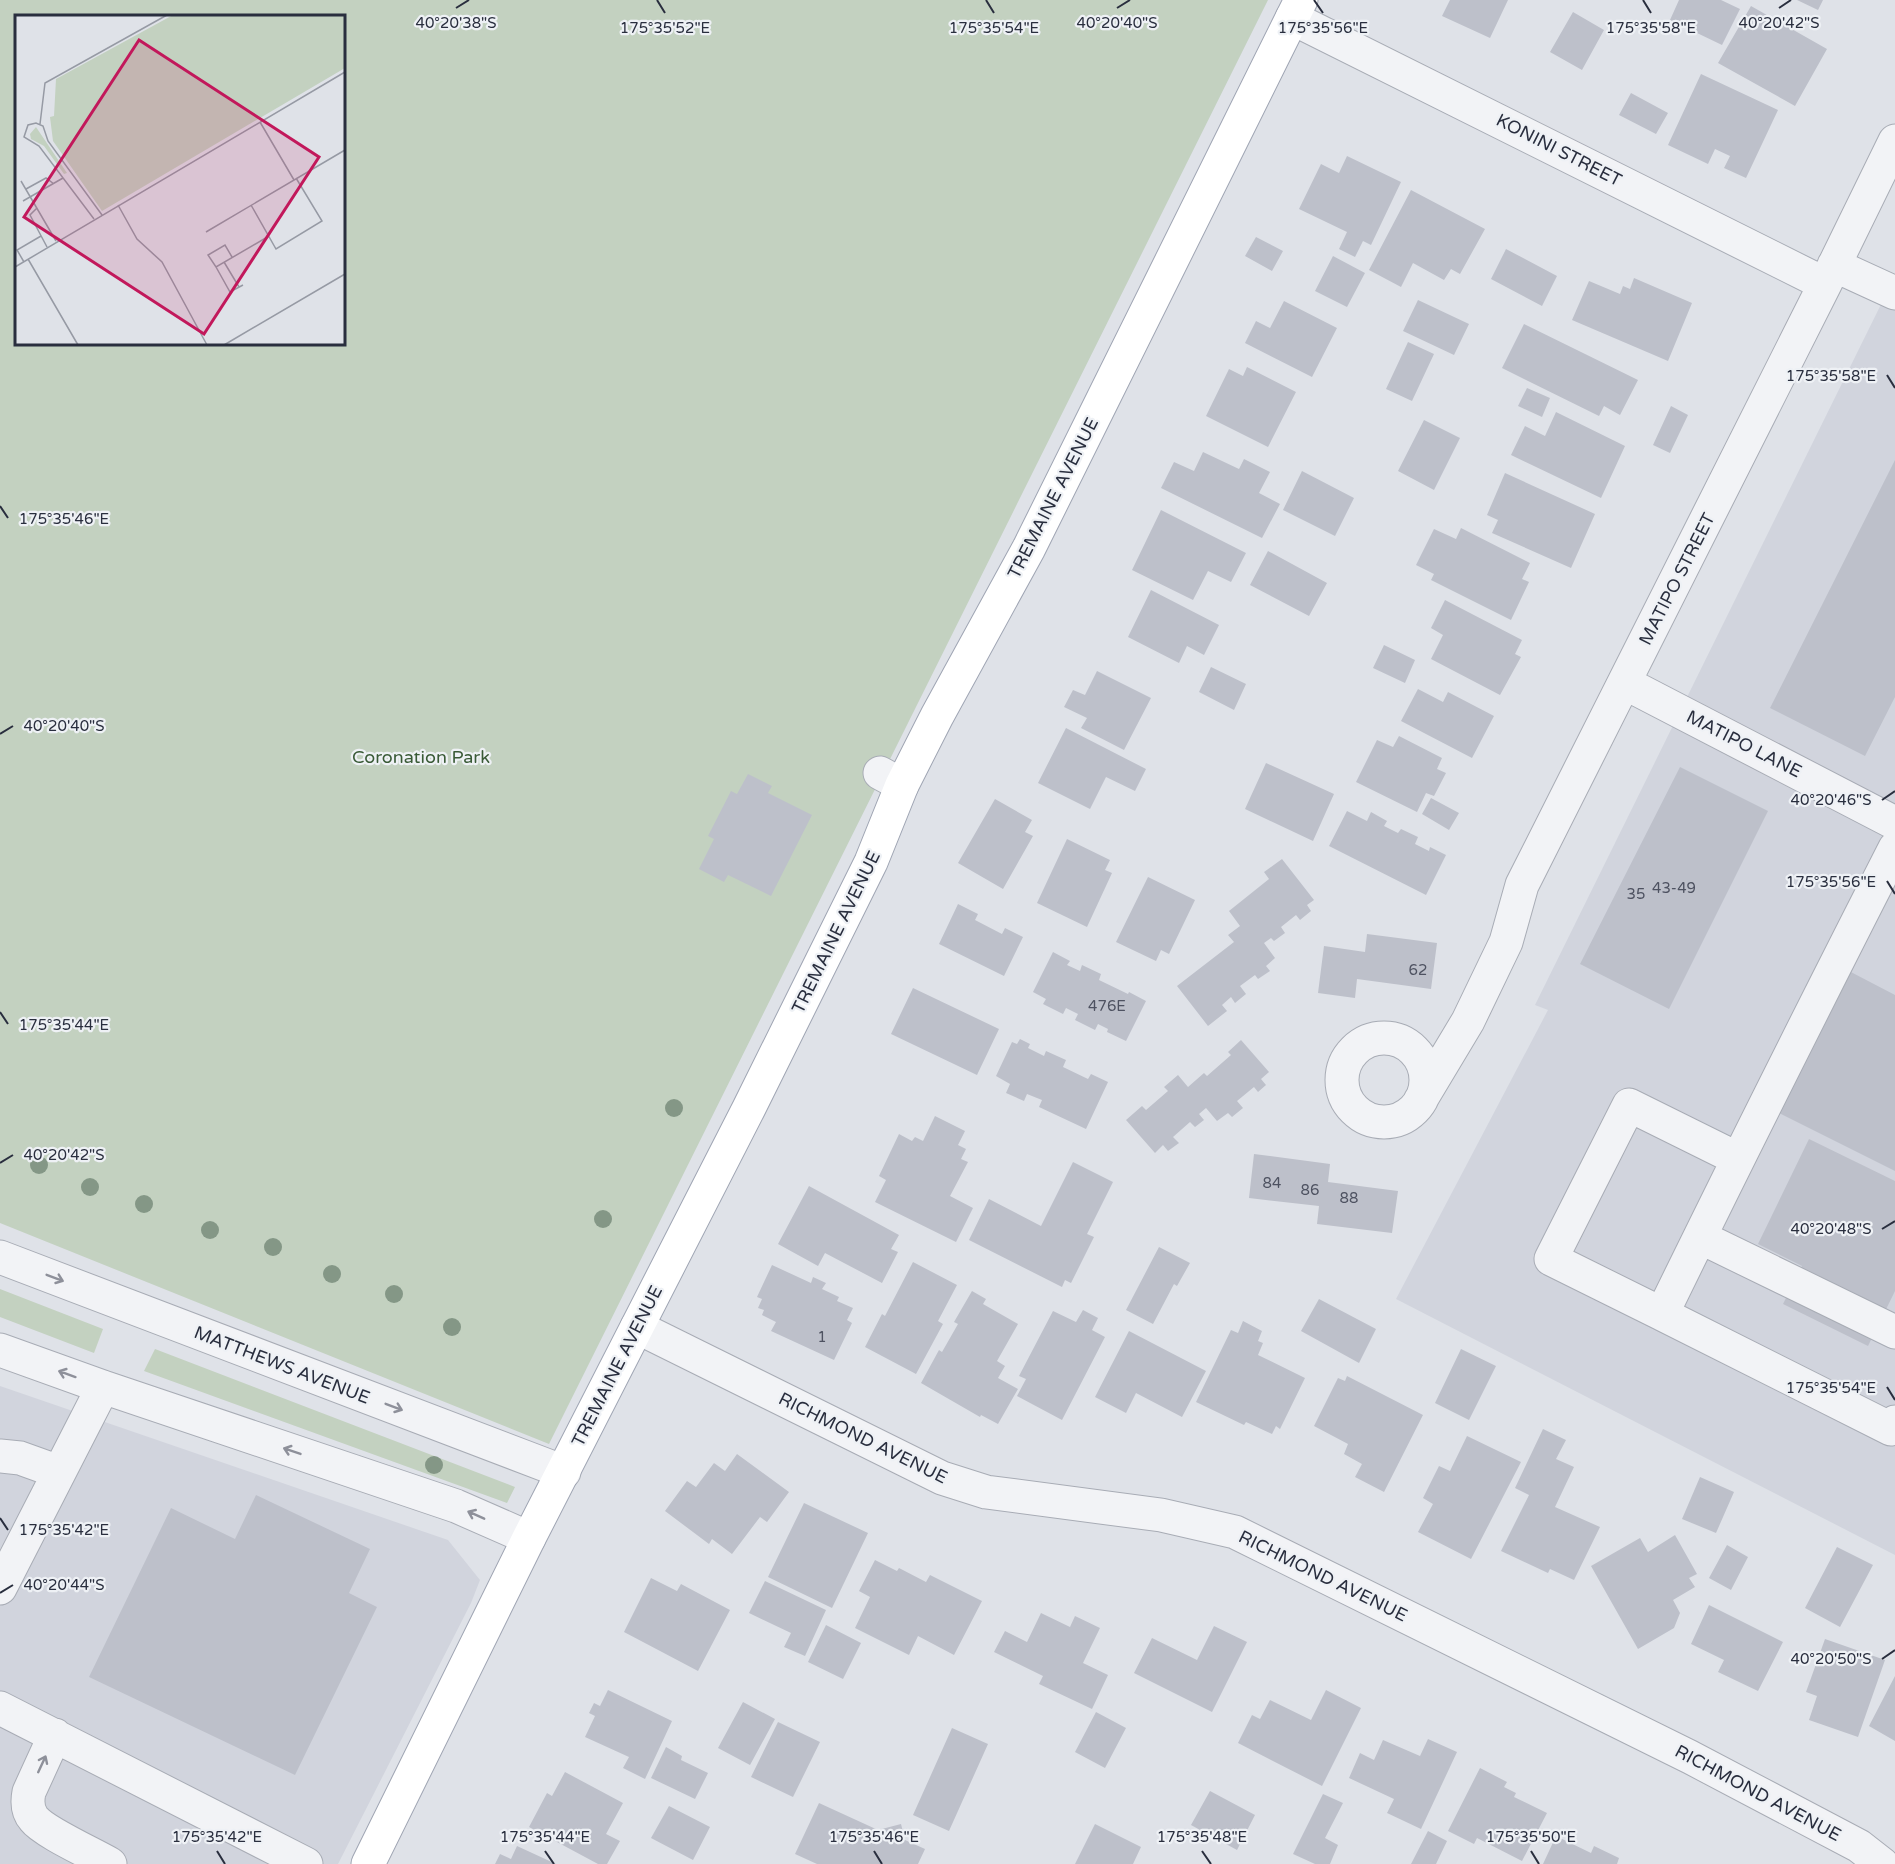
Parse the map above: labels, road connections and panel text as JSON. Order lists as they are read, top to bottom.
{
  "streets": {
    "main road": ["TREMAINE AVENUE"],
    "street": [
      "KONINI STREET",
      "MATIPO STREET",
      "MATIPO LANE",
      "MATTHEWS AVENUE",
      "RICHMOND AVENUE"
    ]
  },
  "crossings": [
    ["KONINI STREET", "TREMAINE AVENUE"],
    ["KONINI STREET", "MATIPO STREET"],
    ["TREMAINE AVENUE", "MATTHEWS AVENUE"],
    ["TREMAINE AVENUE", "RICHMOND AVENUE"],
    ["MATIPO STREET", "MATIPO LANE"]
  ],
  "parks": ["Coronation Park"],
  "house_numbers": [
    "43-49",
    "35",
    "62",
    "476E",
    "84",
    "86",
    "88",
    "1"
  ],
  "coordinates": [
    "40°20'38\"S",
    "40°20'40\"S",
    "40°20'42\"S",
    "175°35'52\"E",
    "175°35'54\"E",
    "175°35'56\"E",
    "175°35'58\"E",
    "175°35'46\"E",
    "40°20'46\"S",
    "175°35'44\"E",
    "40°20'48\"S",
    "175°35'42\"E",
    "40°20'44\"S",
    "40°20'50\"S",
    "175°35'48\"E",
    "175°35'50\"E"
  ]
}
